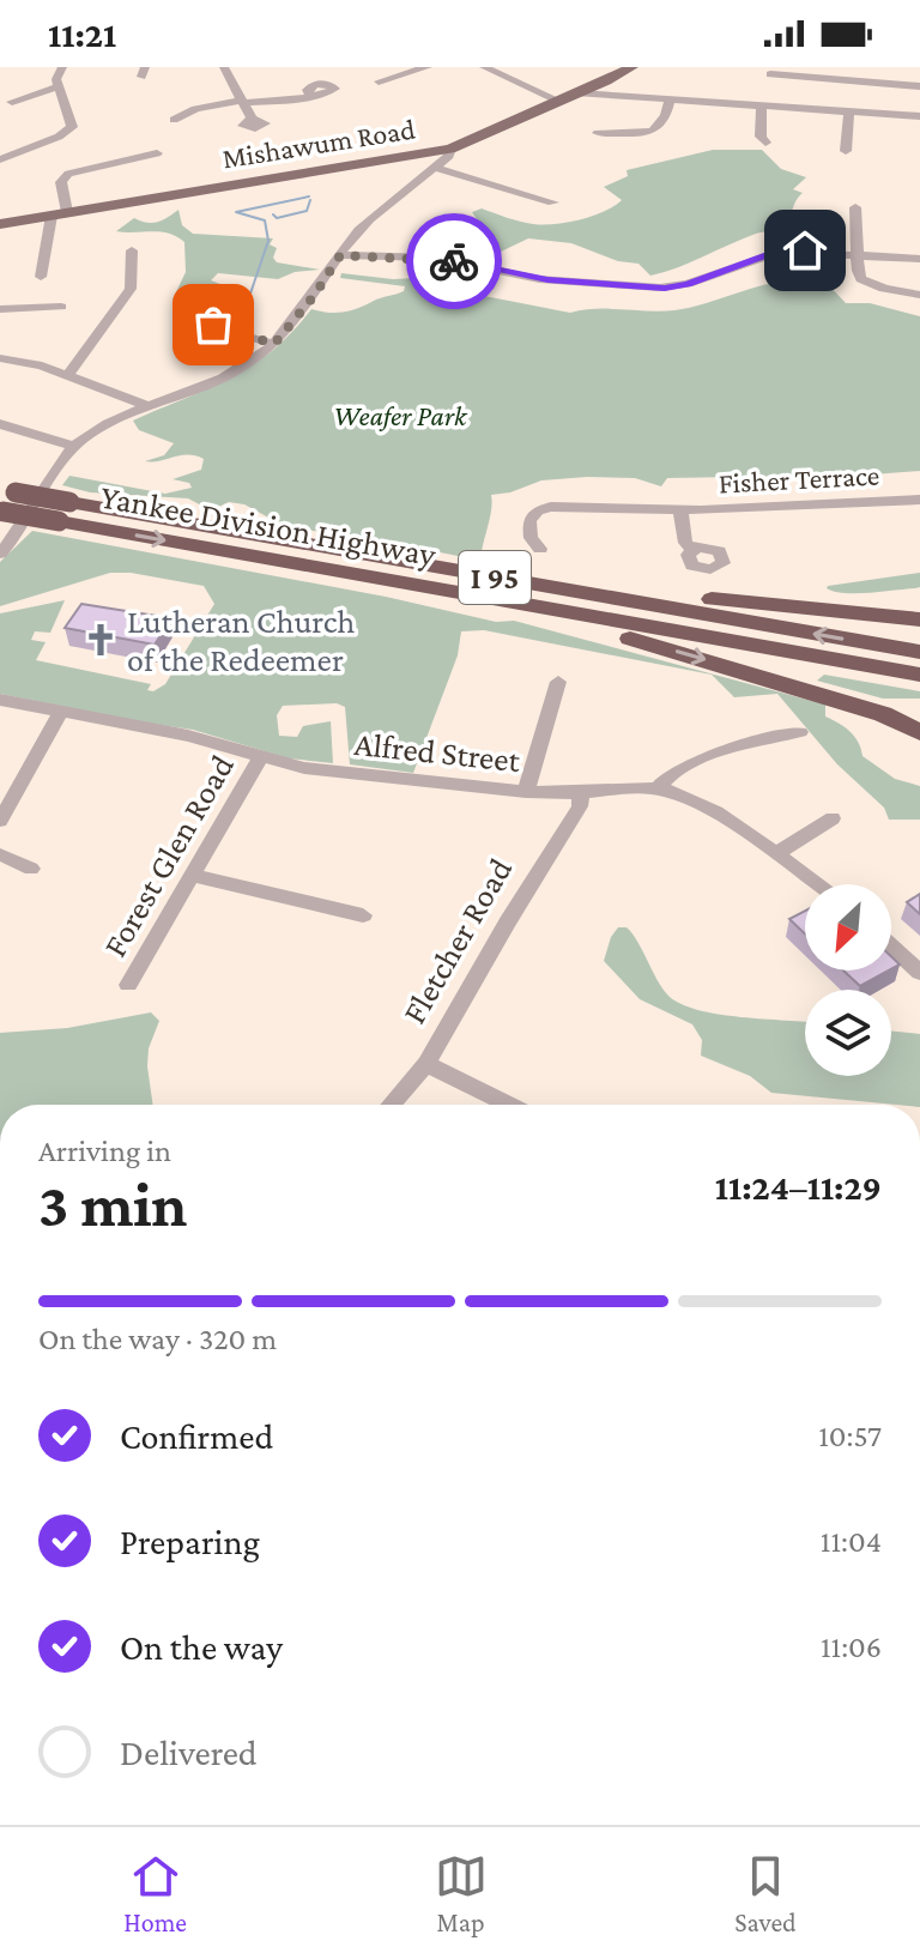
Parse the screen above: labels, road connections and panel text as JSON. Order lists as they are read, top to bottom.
{
  "streets": {
    "highway": ["Yankee Division Highway", "I 95"],
    "main road": ["Mishawum Road"],
    "street": [
      "Fisher Terrace",
      "Alfred Street",
      "Forest Glen Road",
      "Fletcher Road"
    ]
  },
  "crossings": [
    ["Alfred Street", "Forest Glen Road"],
    ["Alfred Street", "Fletcher Road"]
  ],
  "parks": ["Weafer Park"],
  "places": {
    "church": ["Lutheran Church of the Redeemer"]
  },
  "north": "bottom left",
  "page": {
    "status": "11:21",
    "heading": ["3 min", "Arriving in", "11:24–11:29"],
    "bar": "On the way · 320 m",
    "list": [
      ["Confirmed", "10:57"],
      ["Preparing", "11:04"],
      ["On the way", "11:06"],
      "Delivered"
    ],
    "tabs": ["Home", "Map", "Saved"]
  }
}
